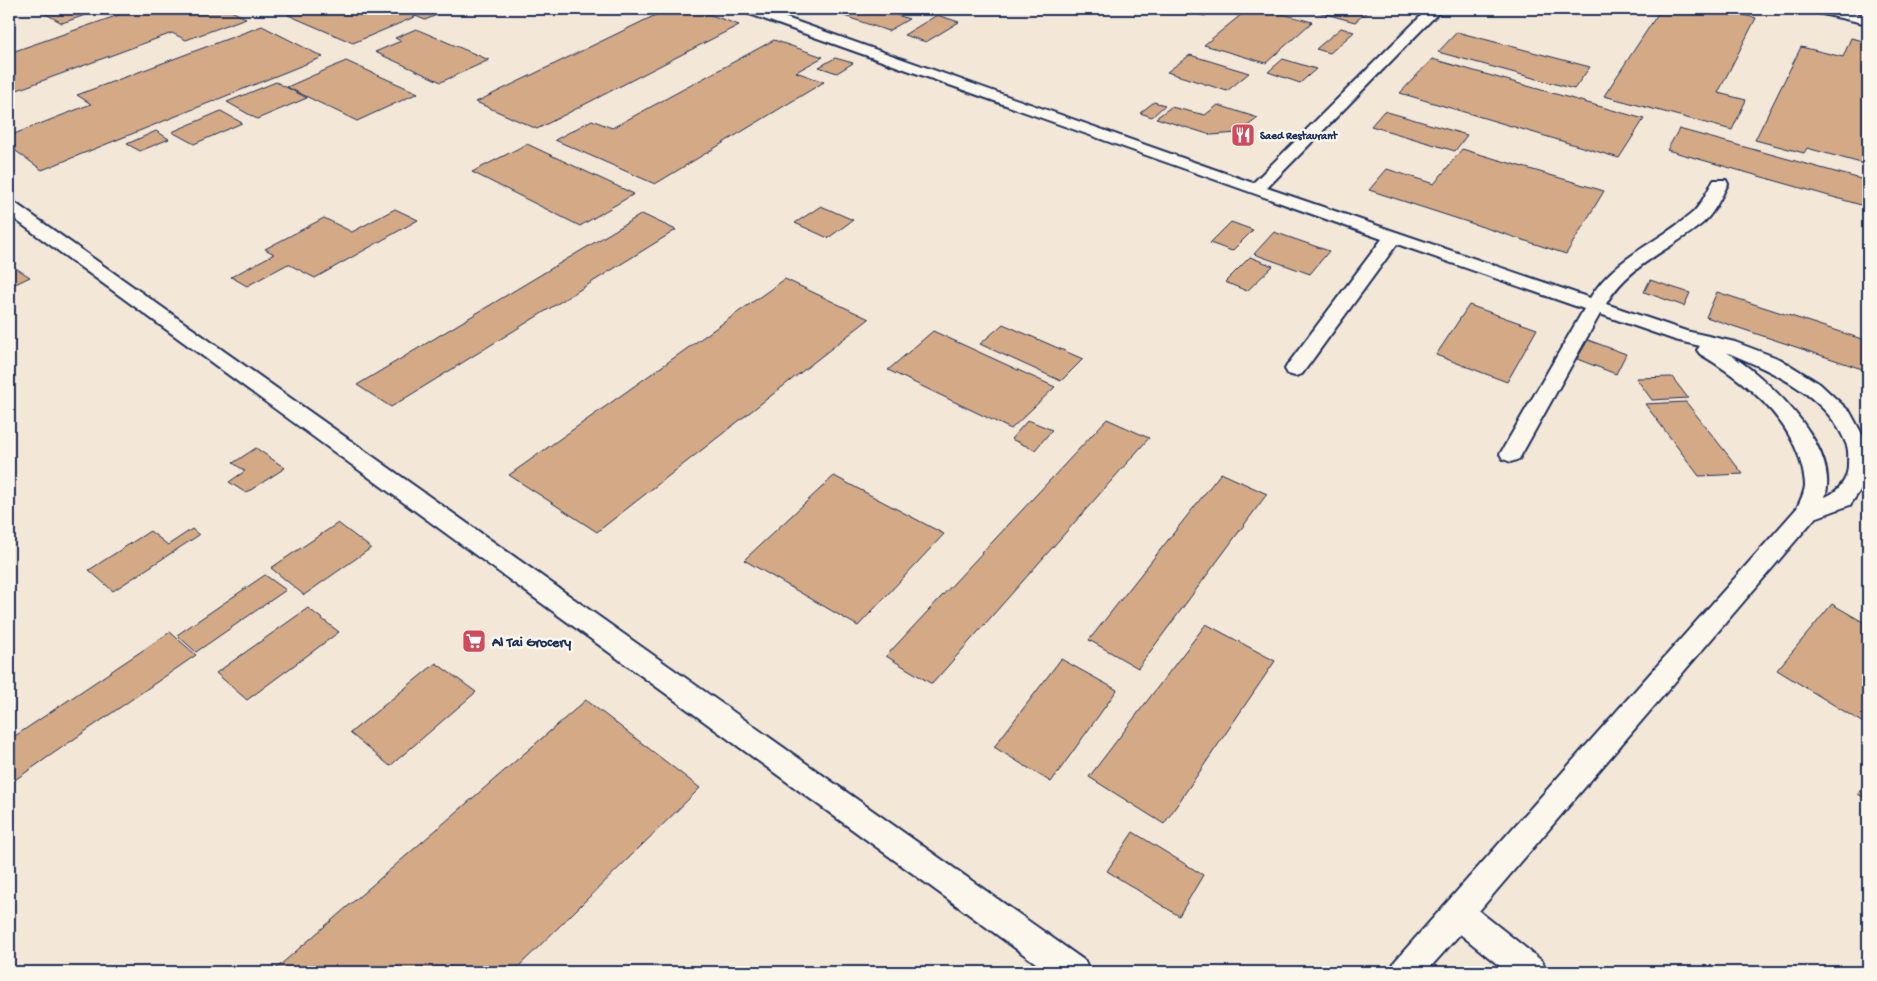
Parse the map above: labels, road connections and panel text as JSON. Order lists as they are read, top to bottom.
{
  "places": {
    "restaurant": ["Saed Restaurant"],
    "supermarket": ["Al Tai Grocery"]
  }
}
